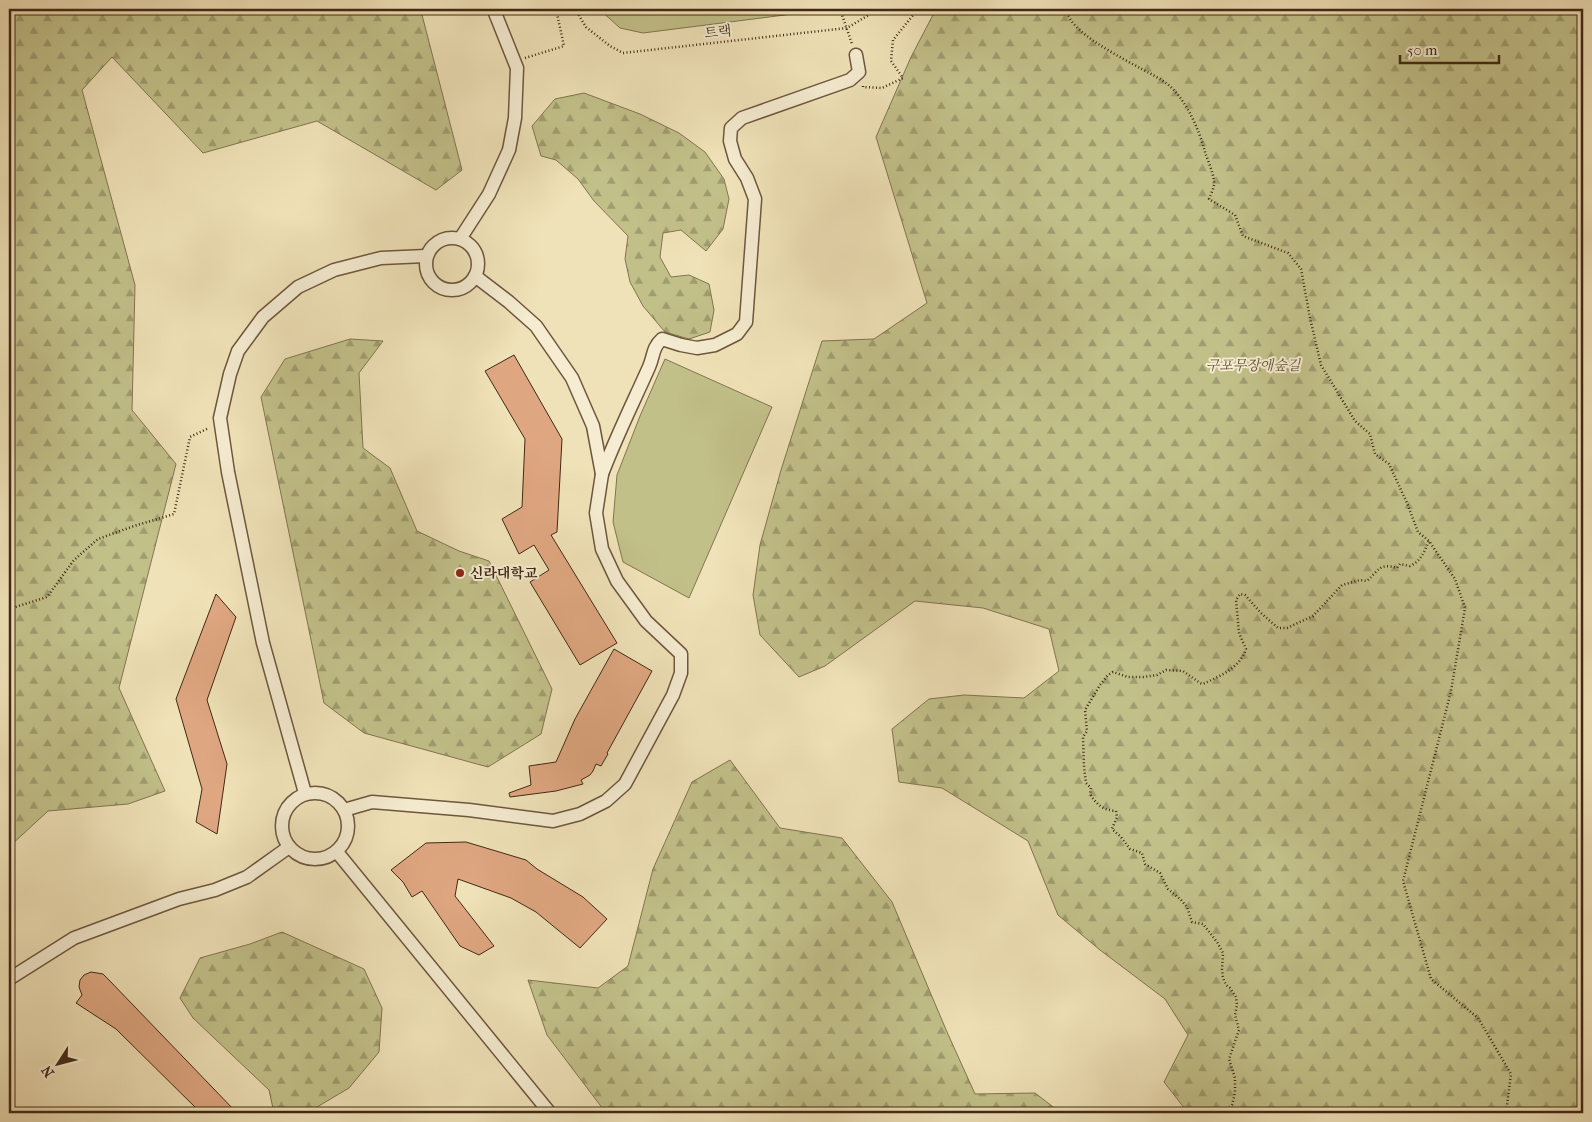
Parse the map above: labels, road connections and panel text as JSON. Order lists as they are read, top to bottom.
{
  "streets": {
    "path": ["트랙"]
  },
  "parks": ["구포무장애숲길"],
  "places": ["신라대학교"],
  "scale_bar": "50 m",
  "north": "bottom left"
}
